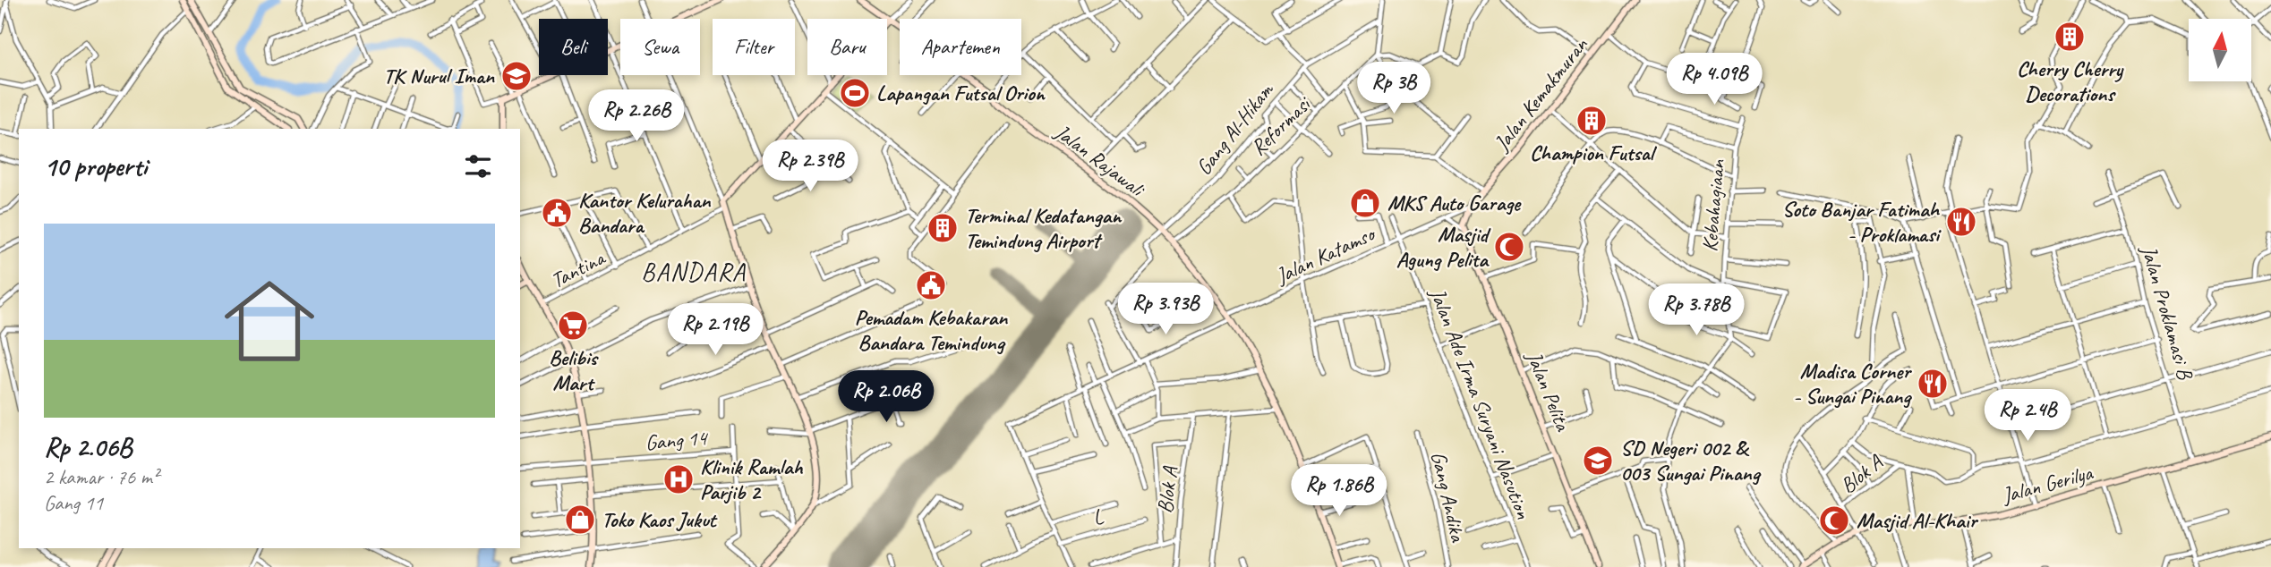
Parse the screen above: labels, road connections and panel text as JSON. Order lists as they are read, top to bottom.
{
  "streets": {
    "street": [
      "Jalan Kemakmuran",
      "Reformasi",
      "Gang Al-Hikam",
      "Jalan Rajawali",
      "Kebahagiaan",
      "Jalan Katamso",
      "Tantina",
      "Jalan Proklamasi B",
      "Jalan Pelita",
      "Jalan Ade Irma Suryani Nasution",
      "Gang 14",
      "Blok A",
      "Jalan Gerilya",
      "Gang Andika",
      "L"
    ]
  },
  "crossings": [
    ["Jalan Kemakmuran", "Jalan Katamso"],
    ["Reformasi", "Jalan Rajawali"],
    ["Gang Al-Hikam", "Jalan Rajawali"],
    ["Jalan Rajawali", "Jalan Katamso"],
    ["Jalan Katamso", "Jalan Ade Irma Suryani Nasution"],
    ["Jalan Proklamasi B", "Jalan Gerilya"]
  ],
  "districts": ["BANDARA"],
  "places": {
    "building": ["Cherry Cherry Decorations", "Champion Futsal", "Terminal Kedatangan Temindung Airport"],
    "school or university": ["TK Nurul Iman", "SD Negeri 002 & 003 Sungai Pinang"],
    "sports": ["Lapangan Futsal Orion"],
    "shop": ["MKS Auto Garage", "Toko Kaos Jukut"],
    "public building": ["Kantor Kelurahan Bandara", "Pemadam Kebakaran Bandara Temindung"],
    "restaurant": ["Soto Banjar Fatimah - Proklamasi", "Madisa Corner - Sungai Pinang"],
    "mosque": ["Masjid Agung Pelita", "Masjid Al-Khair"],
    "supermarket": ["Belibis Mart"],
    "hospital": ["Klinik Ramlah Parjib 2"]
  },
  "north": "top",
  "page": {
    "chip": [
      "Beli",
      "Sewa",
      "Filter",
      "Baru",
      "Apartemen"
    ],
    "price": [
      "Rp 4.09B",
      "Rp 3B",
      "Rp 2.26B",
      "Rp 2.39B",
      "Rp 3.93B",
      "Rp 3.78B",
      "Rp 2.19B",
      "Rp 2.06B",
      "Rp 2.4B",
      "Rp 1.86B"
    ],
    "heading": "10 properti",
    "list": [
      {
        "name": "Rp 2.06B",
        "note": "2 kamar · 76 m² · Gang 11"
      }
    ]
  }
}
